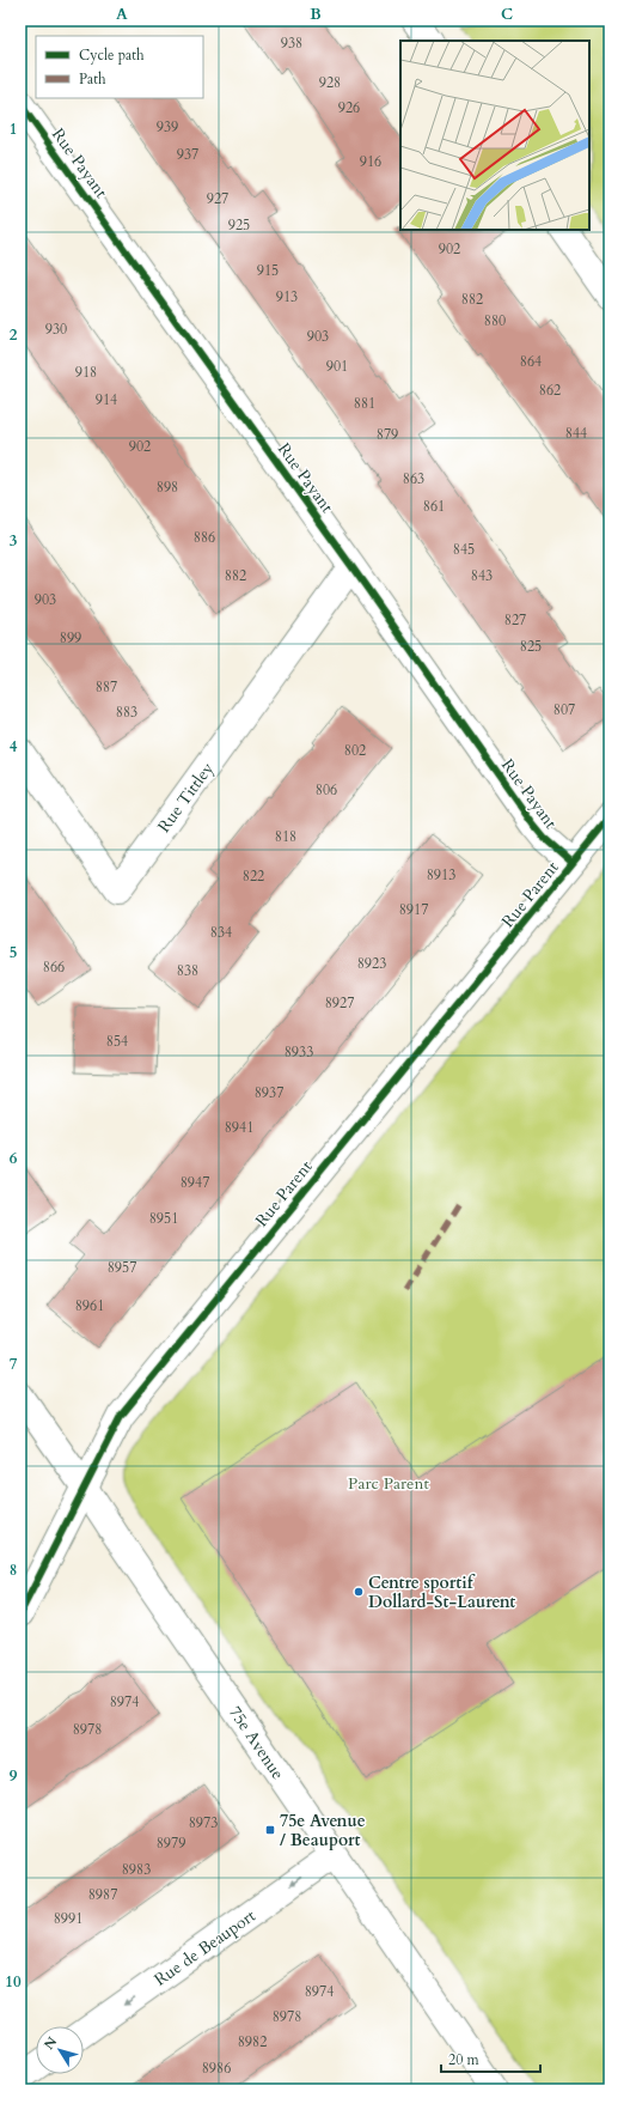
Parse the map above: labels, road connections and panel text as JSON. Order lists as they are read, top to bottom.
{
  "streets": {
    "street": [
      "Rue Payant",
      "Rue Tittley",
      "Rue Parent",
      "75e Avenue",
      "Rue de Beauport"
    ]
  },
  "crossings": [
    ["Rue Payant", "Rue Tittley"],
    ["Rue Payant", "Rue Parent"],
    ["Rue Parent", "75e Avenue"],
    ["75e Avenue", "Rue de Beauport"]
  ],
  "one_way": ["Rue de Beauport"],
  "parks": ["Parc Parent"],
  "places": {
    "other": ["Centre sportif Dollard-St-Laurent"],
    "transit": ["75e Avenue / Beauport"]
  },
  "house_numbers": [
    "938",
    "928",
    "926",
    "939",
    "937",
    "916",
    "927",
    "925",
    "902",
    "915",
    "913",
    "882",
    "880",
    "930",
    "903",
    "864",
    "901",
    "918",
    "862",
    "914",
    "881",
    "844",
    "879",
    "902",
    "863",
    "898",
    "861",
    "886",
    "845",
    "882",
    "843",
    "903",
    "827",
    "899",
    "825",
    "887",
    "807",
    "883",
    "802",
    "806",
    "818",
    "8913",
    "822",
    "8917",
    "834",
    "8923",
    "866",
    "838",
    "8927",
    "854",
    "8933",
    "8937",
    "8941",
    "8947",
    "8951",
    "8957",
    "8961",
    "8974",
    "8978",
    "8973",
    "8979",
    "8983",
    "8987",
    "8991",
    "8974",
    "8978",
    "8982",
    "8986"
  ],
  "legend": ["Cycle path", "Path"],
  "scale_bar": "20 m",
  "north": "top left",
  "grid": {
    "columns": ["A", "B", "C"],
    "rows": [
      "1",
      "2",
      "3",
      "4",
      "5",
      "6",
      "7",
      "8",
      "9",
      "10"
    ]
  }
}
